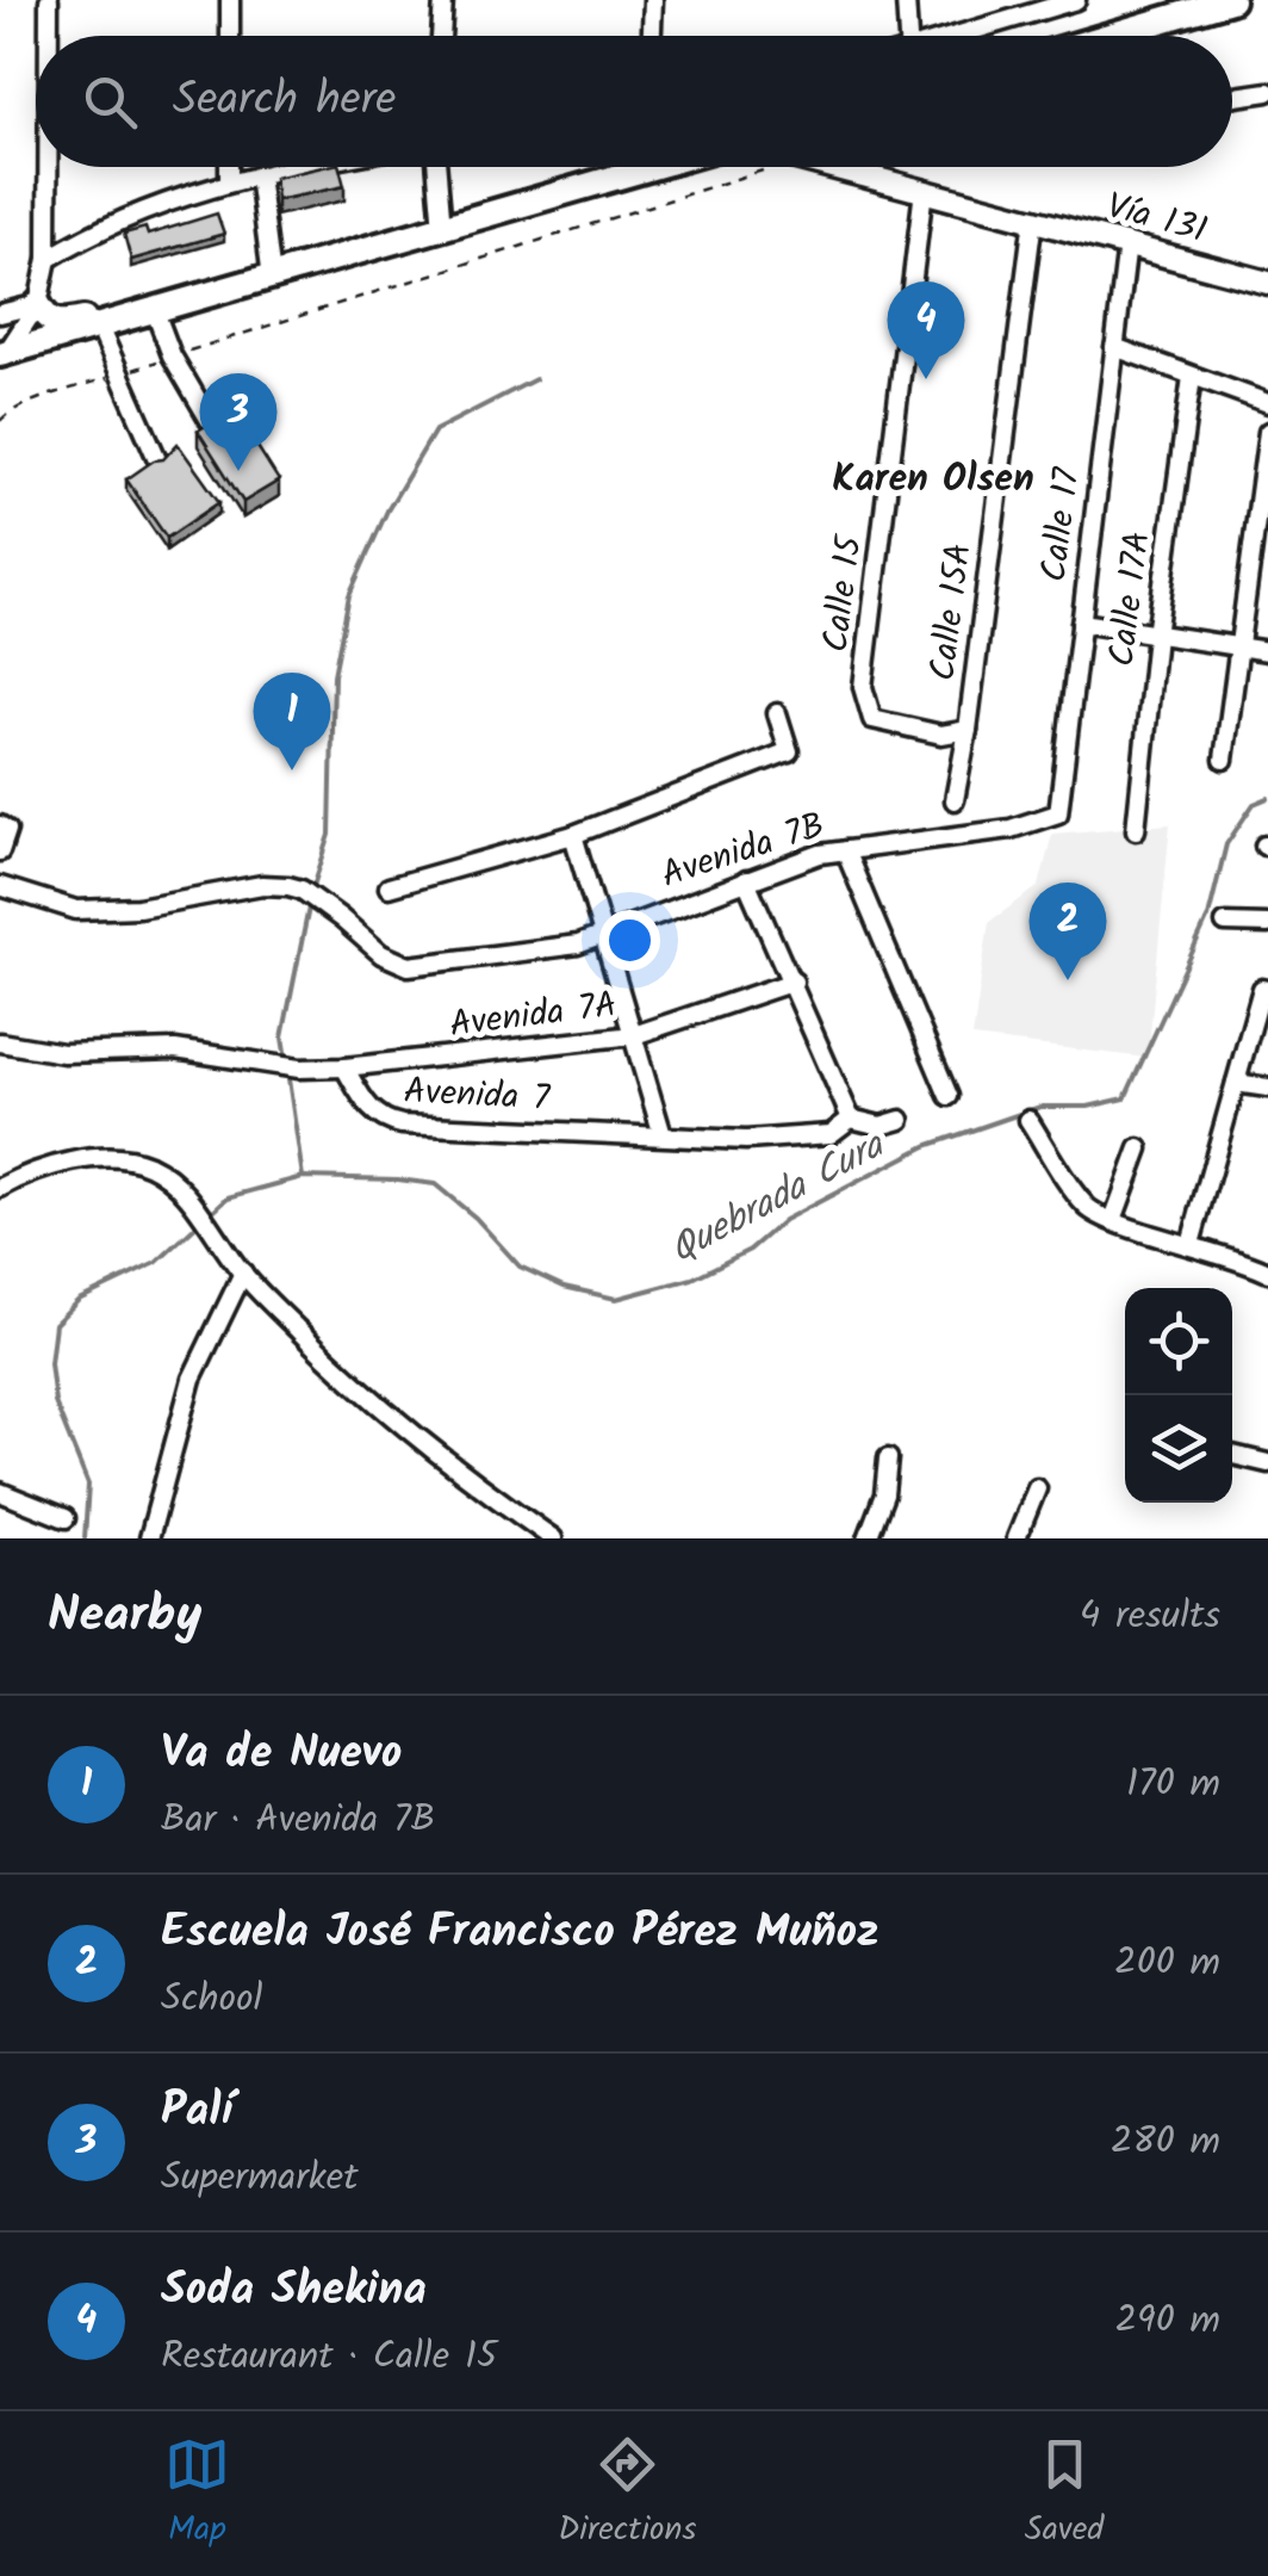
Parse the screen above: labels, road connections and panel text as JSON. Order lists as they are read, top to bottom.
{
  "streets": {
    "main road": ["Vía 131"],
    "street": [
      "Calle 17",
      "Calle 15",
      "Calle 17A",
      "Calle 15A",
      "Avenida 7B",
      "Avenida 7A",
      "Avenida 7"
    ]
  },
  "crossings": [
    ["Vía 131", "Calle 17"],
    ["Vía 131", "Calle 15"],
    ["Vía 131", "Calle 15A"],
    ["Calle 17", "Avenida 7B"],
    ["Calle 15", "Calle 15A"],
    ["Avenida 7A", "Avenida 7"]
  ],
  "districts": ["Karen Olsen"],
  "water": ["Quebrada Cura"],
  "page": {
    "search": "Search here",
    "pins": [
      "4",
      "3",
      "1",
      "2"
    ],
    "heading": ["Nearby", "4 results"],
    "list": [
      {
        "mark": "1",
        "name": "Va de Nuevo",
        "note": "Bar · Avenida 7B",
        "value": "170 m"
      },
      {
        "mark": "2",
        "name": "Escuela José Francisco Pérez Muñoz",
        "note": "School",
        "value": "200 m"
      },
      {
        "mark": "3",
        "name": "Palí",
        "note": "Supermarket",
        "value": "280 m"
      },
      {
        "mark": "4",
        "name": "Soda Shekina",
        "note": "Restaurant · Calle 15",
        "value": "290 m"
      }
    ],
    "nav": ["Map", "Directions", "Saved"]
  }
}
